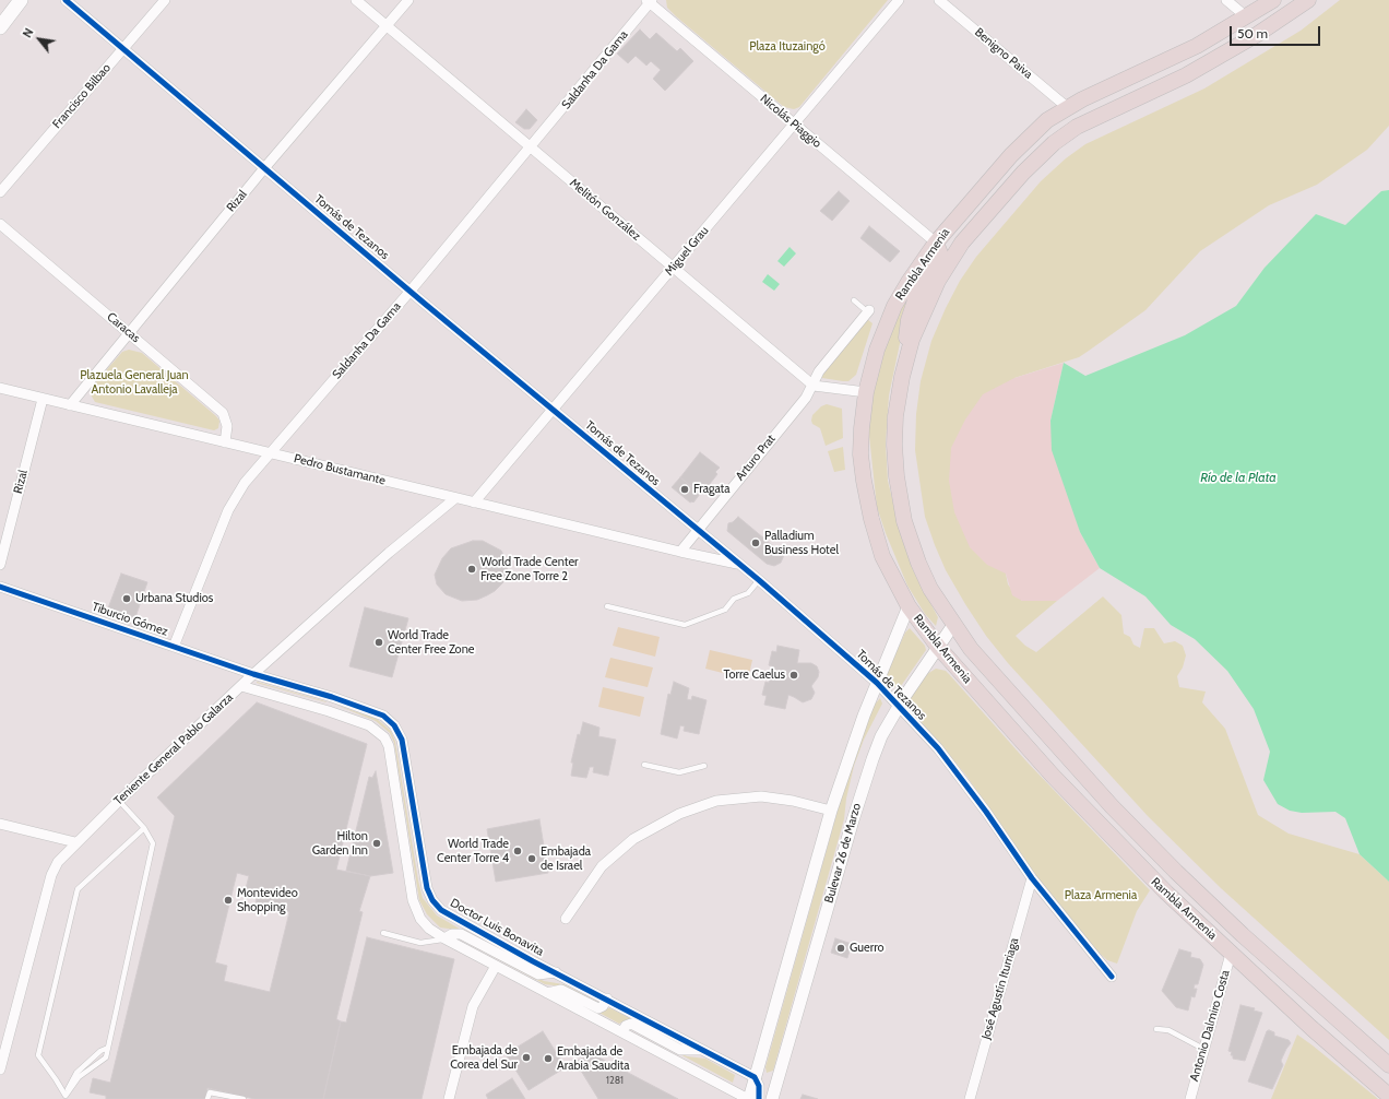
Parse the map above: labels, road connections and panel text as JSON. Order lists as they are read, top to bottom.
{
  "streets": {
    "main road": ["Rambla Armenia"],
    "street": [
      "Benigno Paiva",
      "Saldanha Da Gama",
      "Francisco Bilbao",
      "Nicolás Piaggio",
      "Rizal",
      "Melitón González",
      "Tomás de Tezanos",
      "Miguel Grau",
      "Caracas",
      "Arturo Prat",
      "Pedro Bustamante",
      "Tiburcio Gómez",
      "Teniente General Pablo Galarza",
      "Bulevar 26 de Marzo",
      "Doctor Luis Bonavita",
      "José Agustín Iturriaga",
      "Antonio Dalmiro Costa"
    ]
  },
  "crossings": [
    ["Benigno Paiva", "Rambla Armenia"],
    ["Saldanha Da Gama", "Nicolás Piaggio"],
    ["Saldanha Da Gama", "Melitón González"],
    ["Saldanha Da Gama", "Tomás de Tezanos"],
    ["Saldanha Da Gama", "Pedro Bustamante"],
    ["Saldanha Da Gama", "Tiburcio Gómez"],
    ["Francisco Bilbao", "Tomás de Tezanos"],
    ["Nicolás Piaggio", "Miguel Grau"],
    ["Nicolás Piaggio", "Rambla Armenia"],
    ["Rizal", "Melitón González"],
    ["Rizal", "Tomás de Tezanos"],
    ["Rizal", "Caracas"],
    ["Rizal", "Pedro Bustamante"],
    ["Melitón González", "Miguel Grau"],
    ["Melitón González", "Arturo Prat"],
    ["Tomás de Tezanos", "Miguel Grau"],
    ["Tomás de Tezanos", "Arturo Prat"],
    ["Tomás de Tezanos", "Pedro Bustamante"],
    ["Tomás de Tezanos", "Bulevar 26 de Marzo"],
    ["Tomás de Tezanos", "José Agustín Iturriaga"],
    ["Miguel Grau", "Pedro Bustamante"],
    ["Rambla Armenia", "Bulevar 26 de Marzo"],
    ["Rambla Armenia", "Antonio Dalmiro Costa"],
    ["Caracas", "Pedro Bustamante"],
    ["Pedro Bustamante", "Teniente General Pablo Galarza"],
    ["Tiburcio Gómez", "Teniente General Pablo Galarza"],
    ["Tiburcio Gómez", "Doctor Luis Bonavita"],
    ["Teniente General Pablo Galarza", "Doctor Luis Bonavita"],
    ["Bulevar 26 de Marzo", "Doctor Luis Bonavita"]
  ],
  "water": ["Río de la Plata"],
  "parks": ["Plaza Ituzaingó", "Plazuela General Juan Antonio Lavalleja", "Plaza Armenia"],
  "places": [
    "Fragata",
    "Palladium Business Hotel",
    "World Trade Center Free Zone Torre 2",
    "Urbana Studios",
    "World Trade Center Free Zone",
    "Torre Caelus",
    "Hilton Garden Inn",
    "World Trade Center Torre 4",
    "Embajada de Israel",
    "Montevideo Shopping",
    "Guerro",
    "Embajada de Corea del Sur",
    "Embajada de Arabia Saudita"
  ],
  "house_numbers": ["1281"],
  "scale_bar": "50 m",
  "north": "top left"
}
